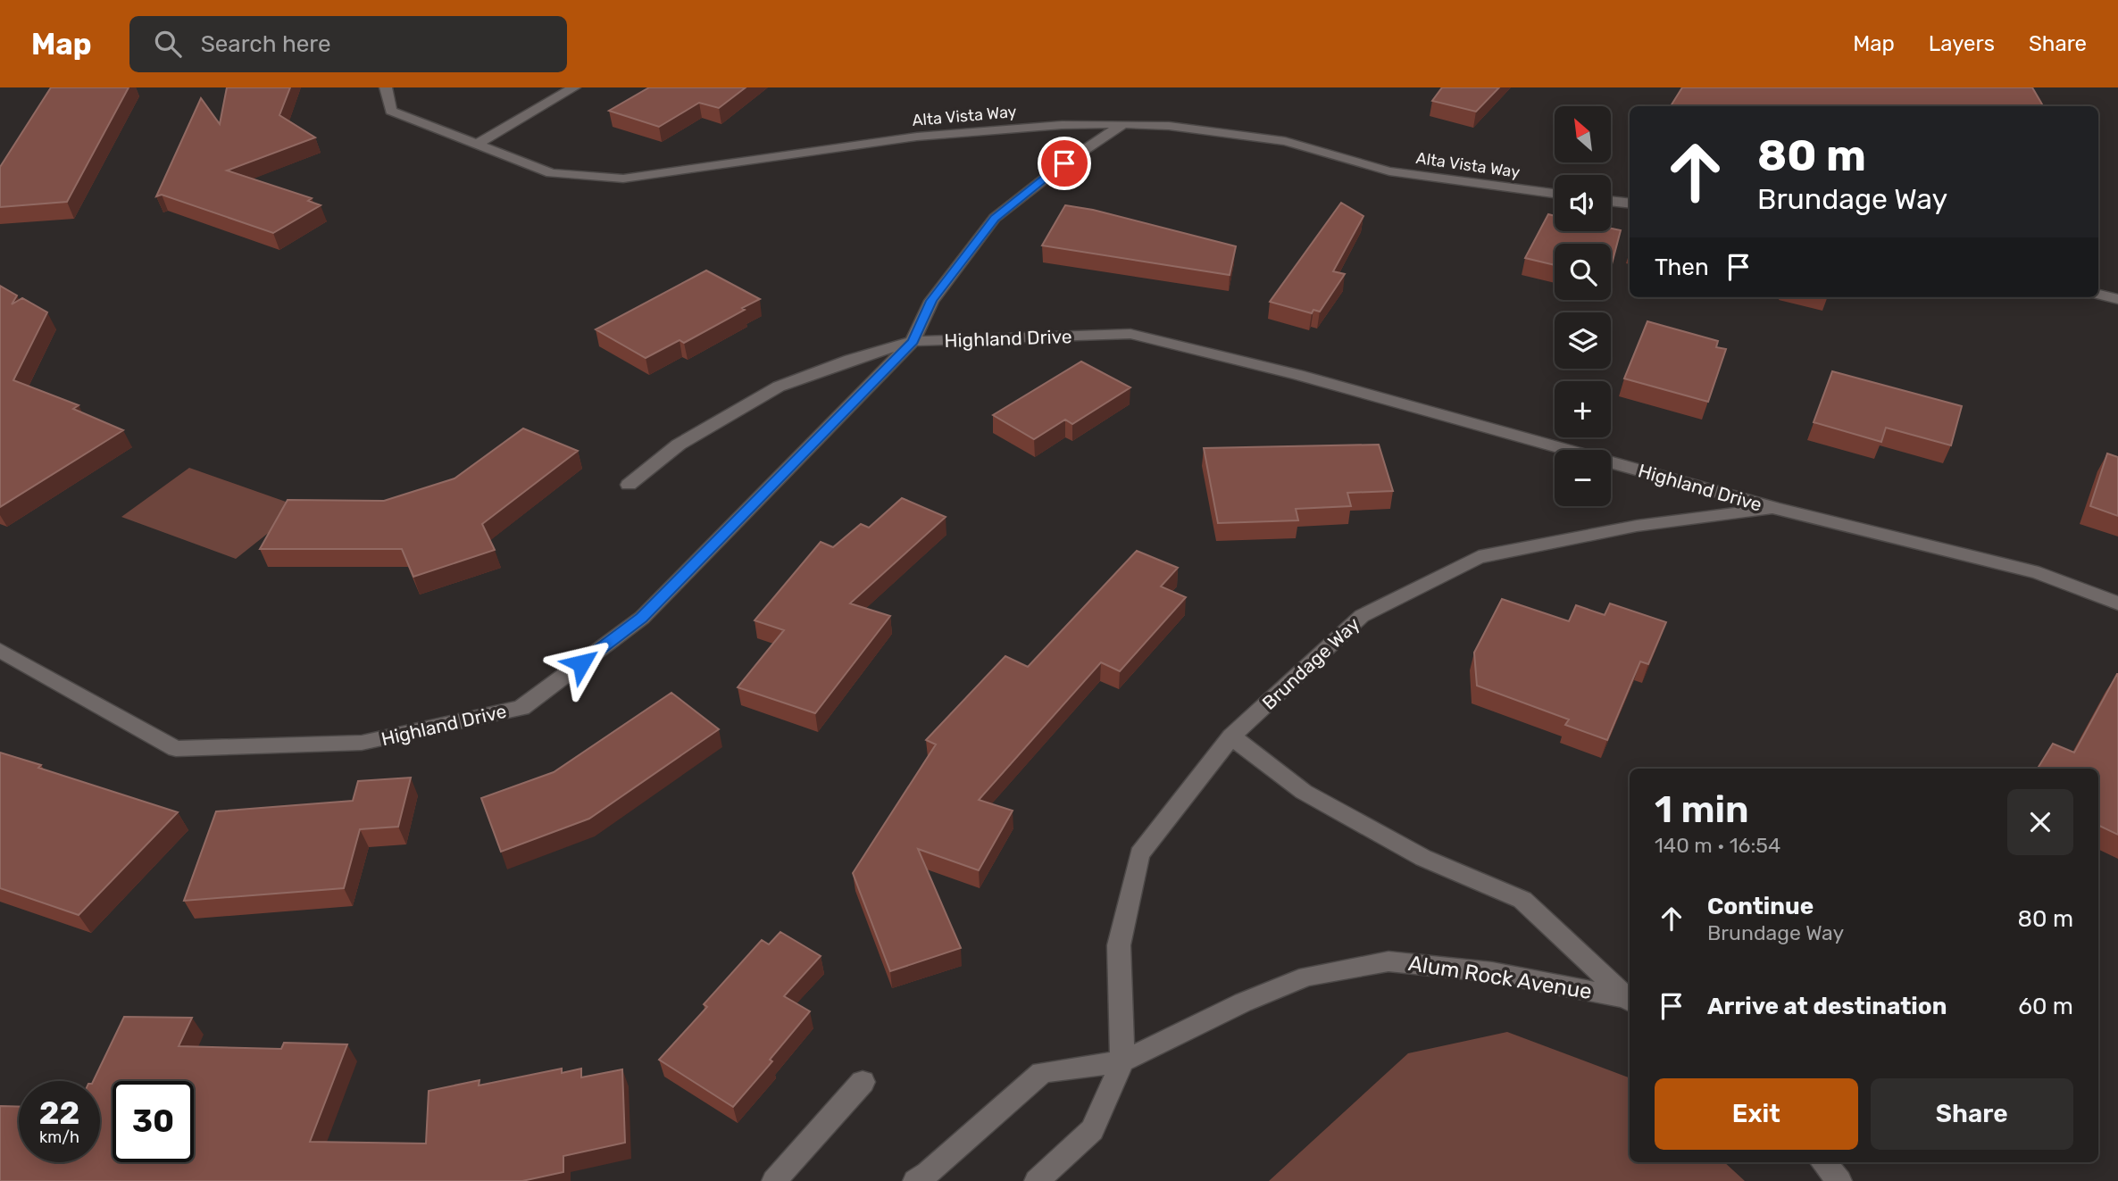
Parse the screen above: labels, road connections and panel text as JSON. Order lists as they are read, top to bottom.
{
  "streets": {
    "street": [
      "Alta Vista Way",
      "Highland Drive",
      "Brundage Way",
      "Alum Rock Avenue"
    ]
  },
  "crossings": [
    ["Highland Drive", "Brundage Way"],
    ["Brundage Way", "Alum Rock Avenue"]
  ],
  "north": "top left",
  "page": {
    "header": "Map",
    "search": "Search here",
    "nav": ["Map", "Layers", "Share"],
    "map_buttons": ["+", "−"],
    "turn": ["80 m", "Brundage Way"],
    "then": "Then",
    "heading": ["1 min", "140 m · 16:54"],
    "list": [
      {
        "name": "Continue",
        "note": "Brundage Way",
        "value": "80 m"
      },
      {
        "name": "Arrive at destination",
        "value": "60 m"
      }
    ],
    "buttons": ["Exit", "Share"],
    "speed": "22 km/h",
    "limit": "30"
  }
}
